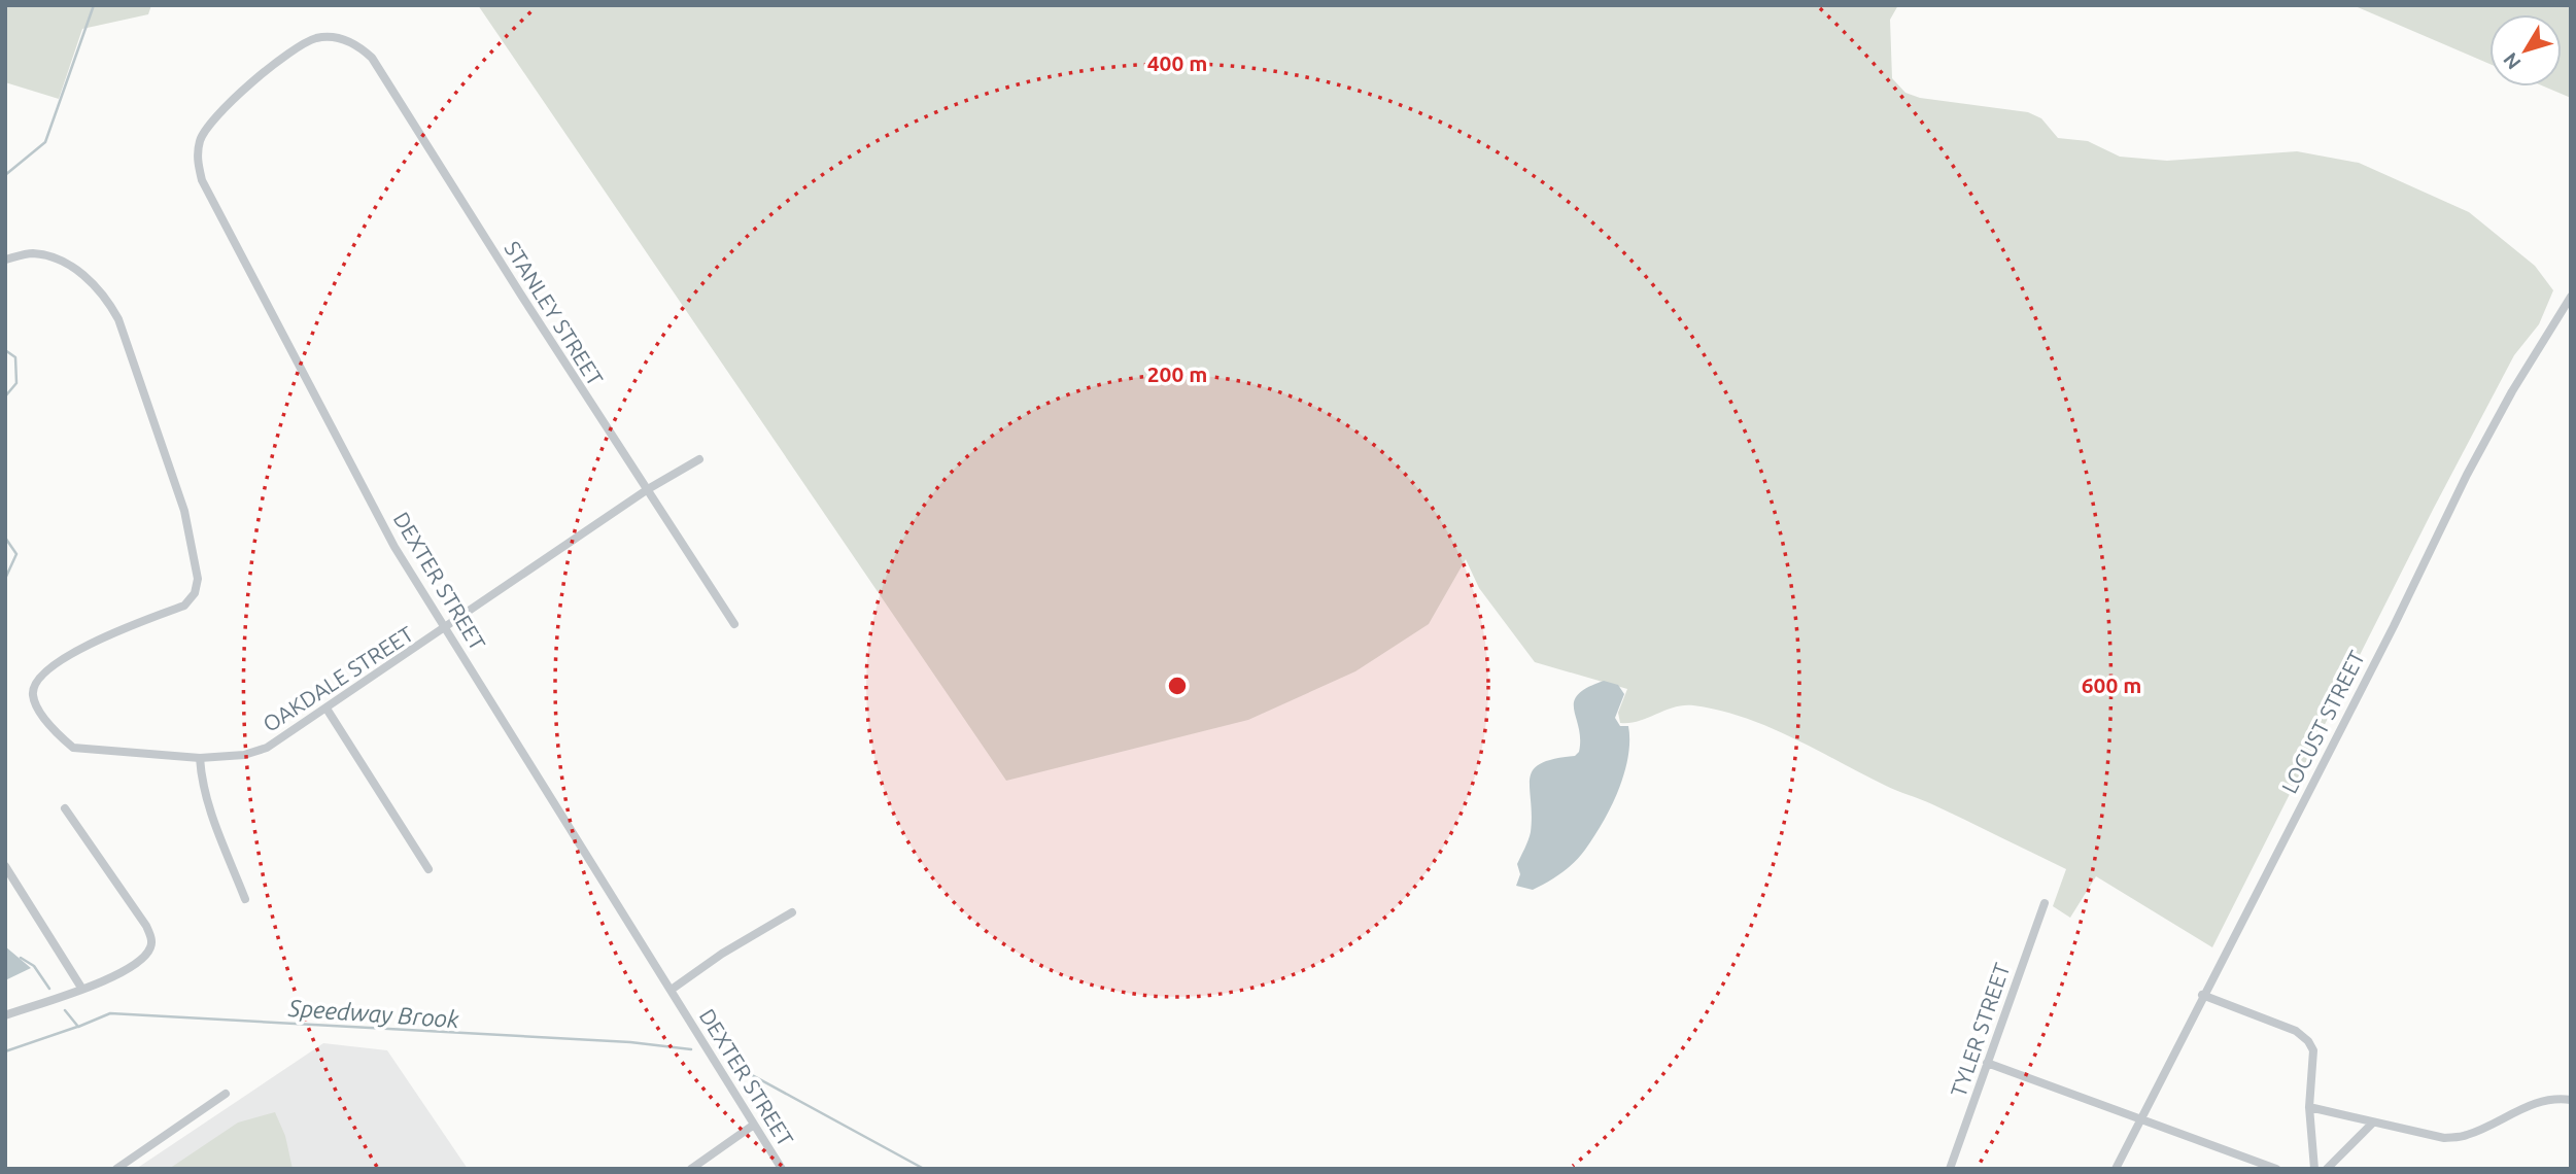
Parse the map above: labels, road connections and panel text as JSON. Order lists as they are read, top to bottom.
{
  "streets": {
    "street": [
      "STANLEY STREET",
      "DEXTER STREET",
      "OAKDALE STREET",
      "LOCUST STREET",
      "TYLER STREET"
    ]
  },
  "crossings": [
    ["STANLEY STREET", "DEXTER STREET"],
    ["STANLEY STREET", "OAKDALE STREET"],
    ["DEXTER STREET", "OAKDALE STREET"]
  ],
  "water": ["Speedway Brook"],
  "north": "bottom left",
  "rings": ["400 m", "200 m", "600 m"]
}
